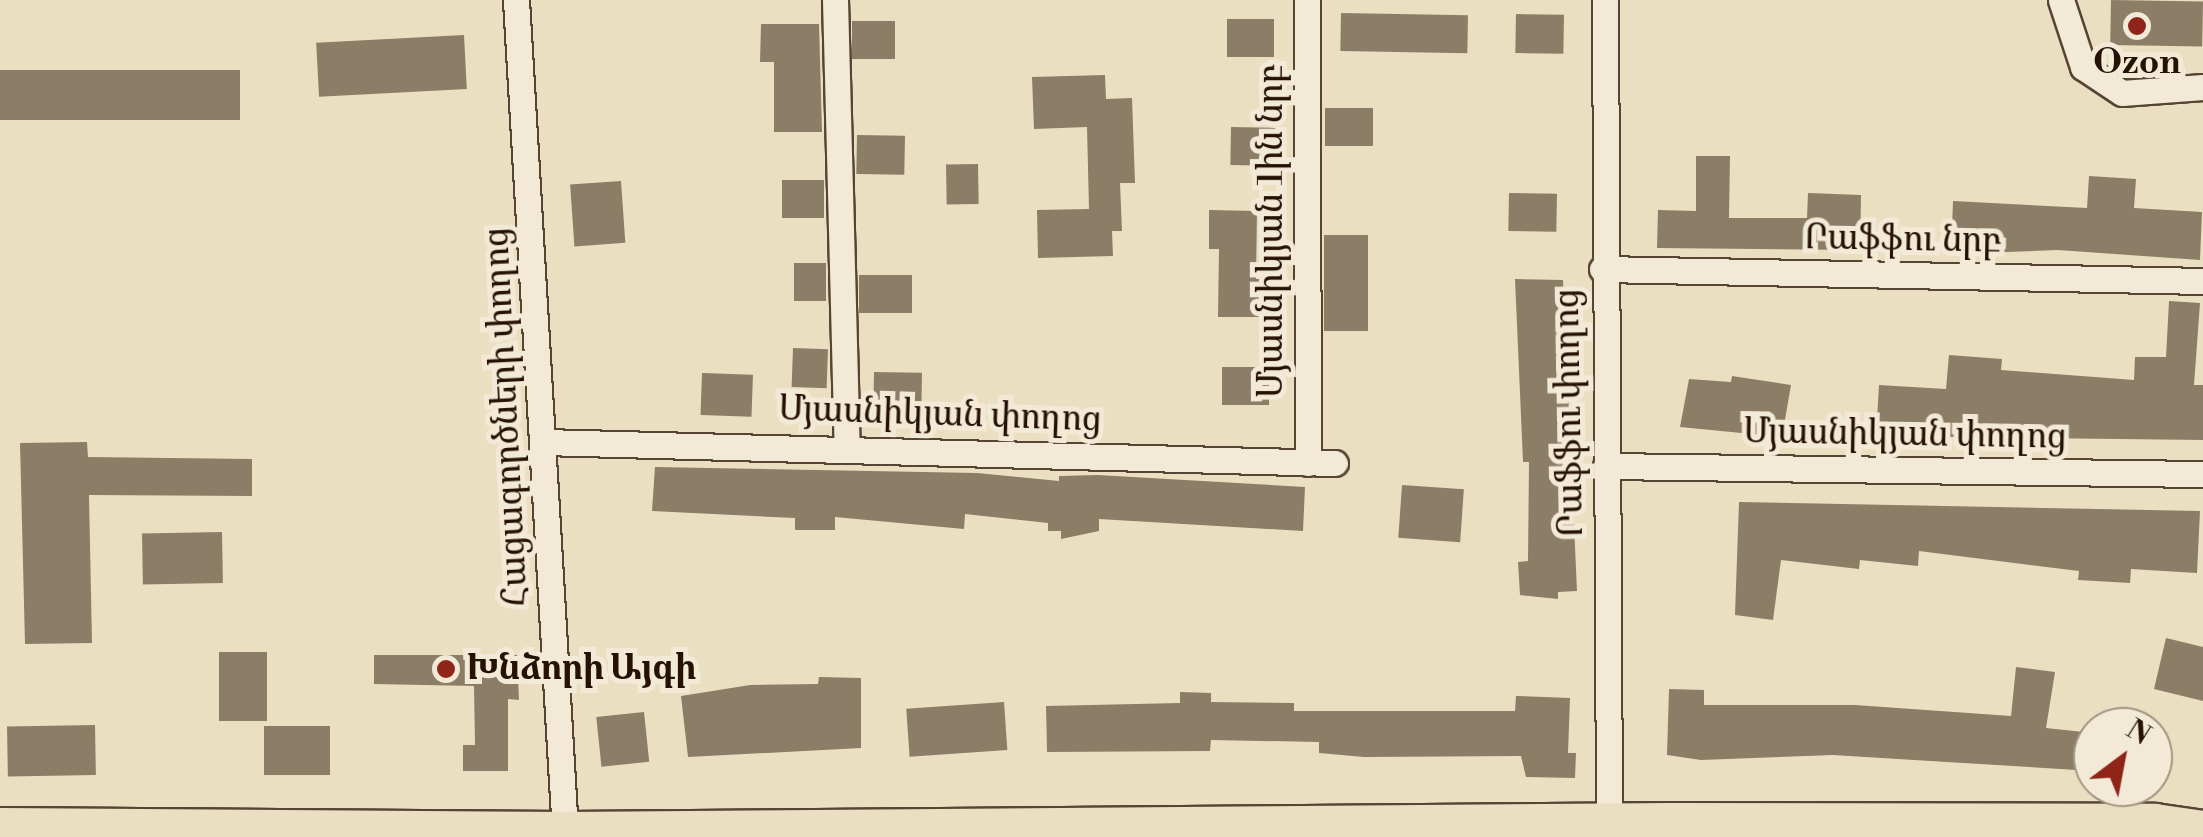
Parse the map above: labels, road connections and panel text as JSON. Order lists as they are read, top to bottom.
{
  "streets": {
    "street": [
      "Մյասնիկյան 1ին նրբ",
      "Րաֆֆու նրբ",
      "Րաֆֆու փողոց",
      "Մյասնիկյան փողոց",
      "Հացագործների փողոց"
    ]
  },
  "crossings": [
    ["Մյասնիկյան 1ին նրբ", "Մյասնիկյան փողոց"],
    ["Րաֆֆու նրբ", "Րաֆֆու փողոց"],
    ["Րաֆֆու փողոց", "Մյասնիկյան փողոց"],
    ["Մյասնիկյան փողոց", "Հացագործների փողոց"]
  ],
  "places": ["Ozon", "Խնձորի Այգի"],
  "north": "top right"
}
